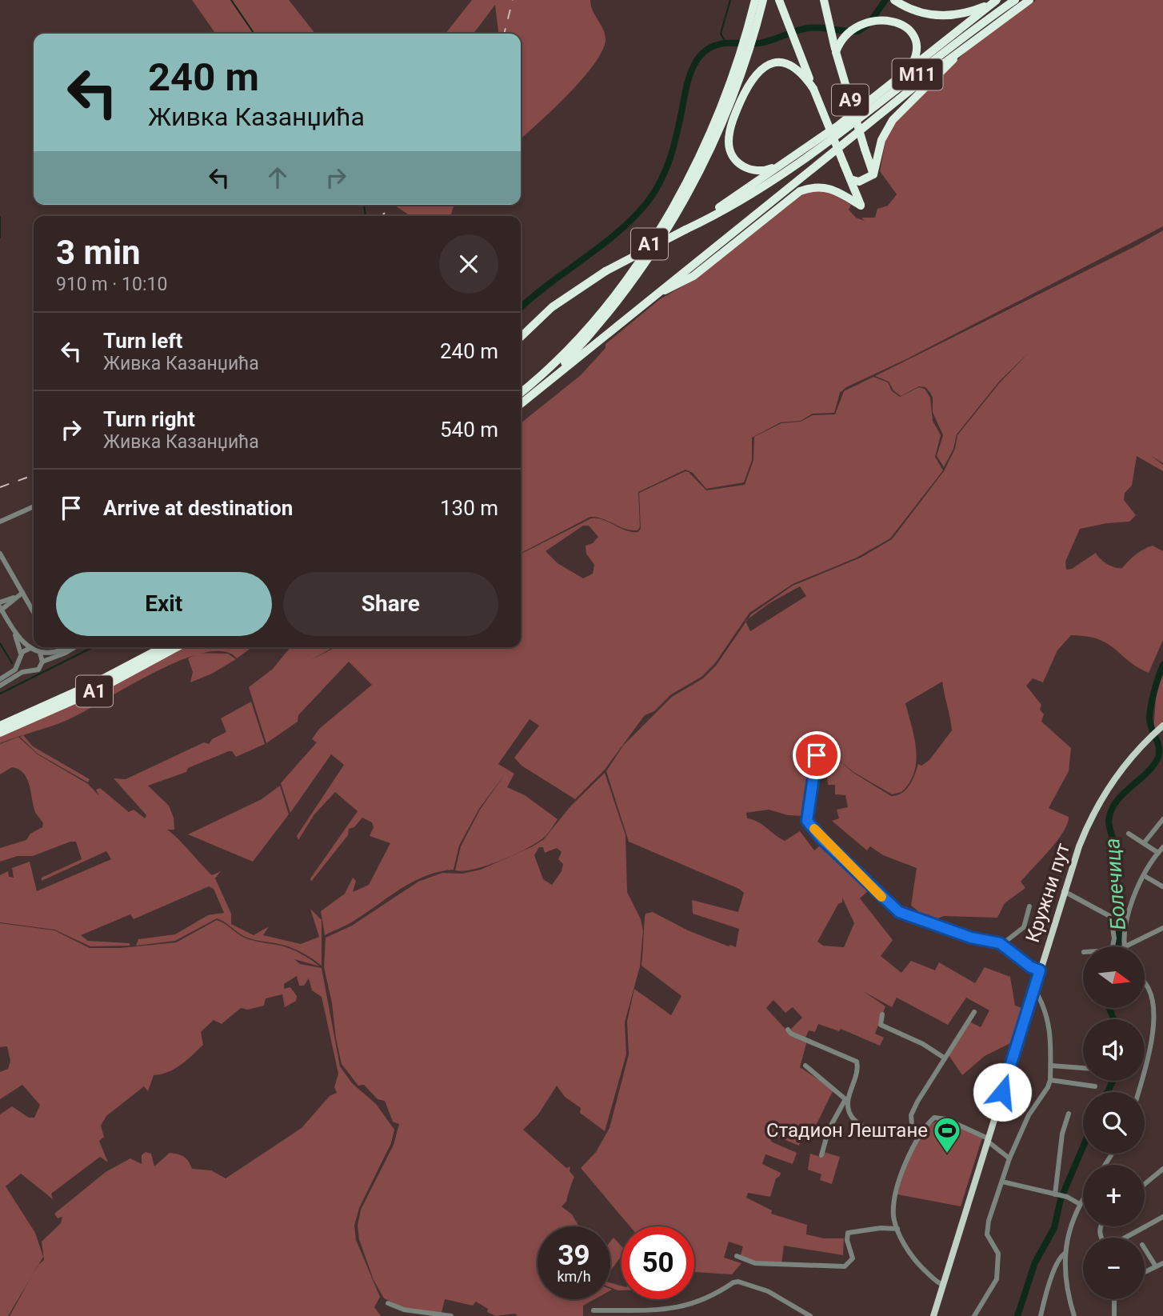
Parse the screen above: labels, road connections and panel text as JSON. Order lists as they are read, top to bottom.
{
  "streets": {
    "highway": ["M11", "A9", "A1"],
    "main road": ["Кружни пут"]
  },
  "crossings": [
    ["M11", "A9"]
  ],
  "water": ["Болечица"],
  "places": {
    "sports": ["Стадион Лештане"]
  },
  "north": "right",
  "page": {
    "turn": ["240 m", "Живка Казанџића"],
    "heading": ["3 min", "910 m · 10:10"],
    "list": [
      {
        "name": "Turn left",
        "note": "Живка Казанџића",
        "value": "240 m"
      },
      {
        "name": "Turn right",
        "note": "Живка Казанџића",
        "value": "540 m"
      },
      {
        "name": "Arrive at destination",
        "value": "130 m"
      }
    ],
    "buttons": ["Exit", "Share"],
    "map_buttons": ["+", "−"],
    "speed": "39 km/h",
    "limit": "50"
  }
}
